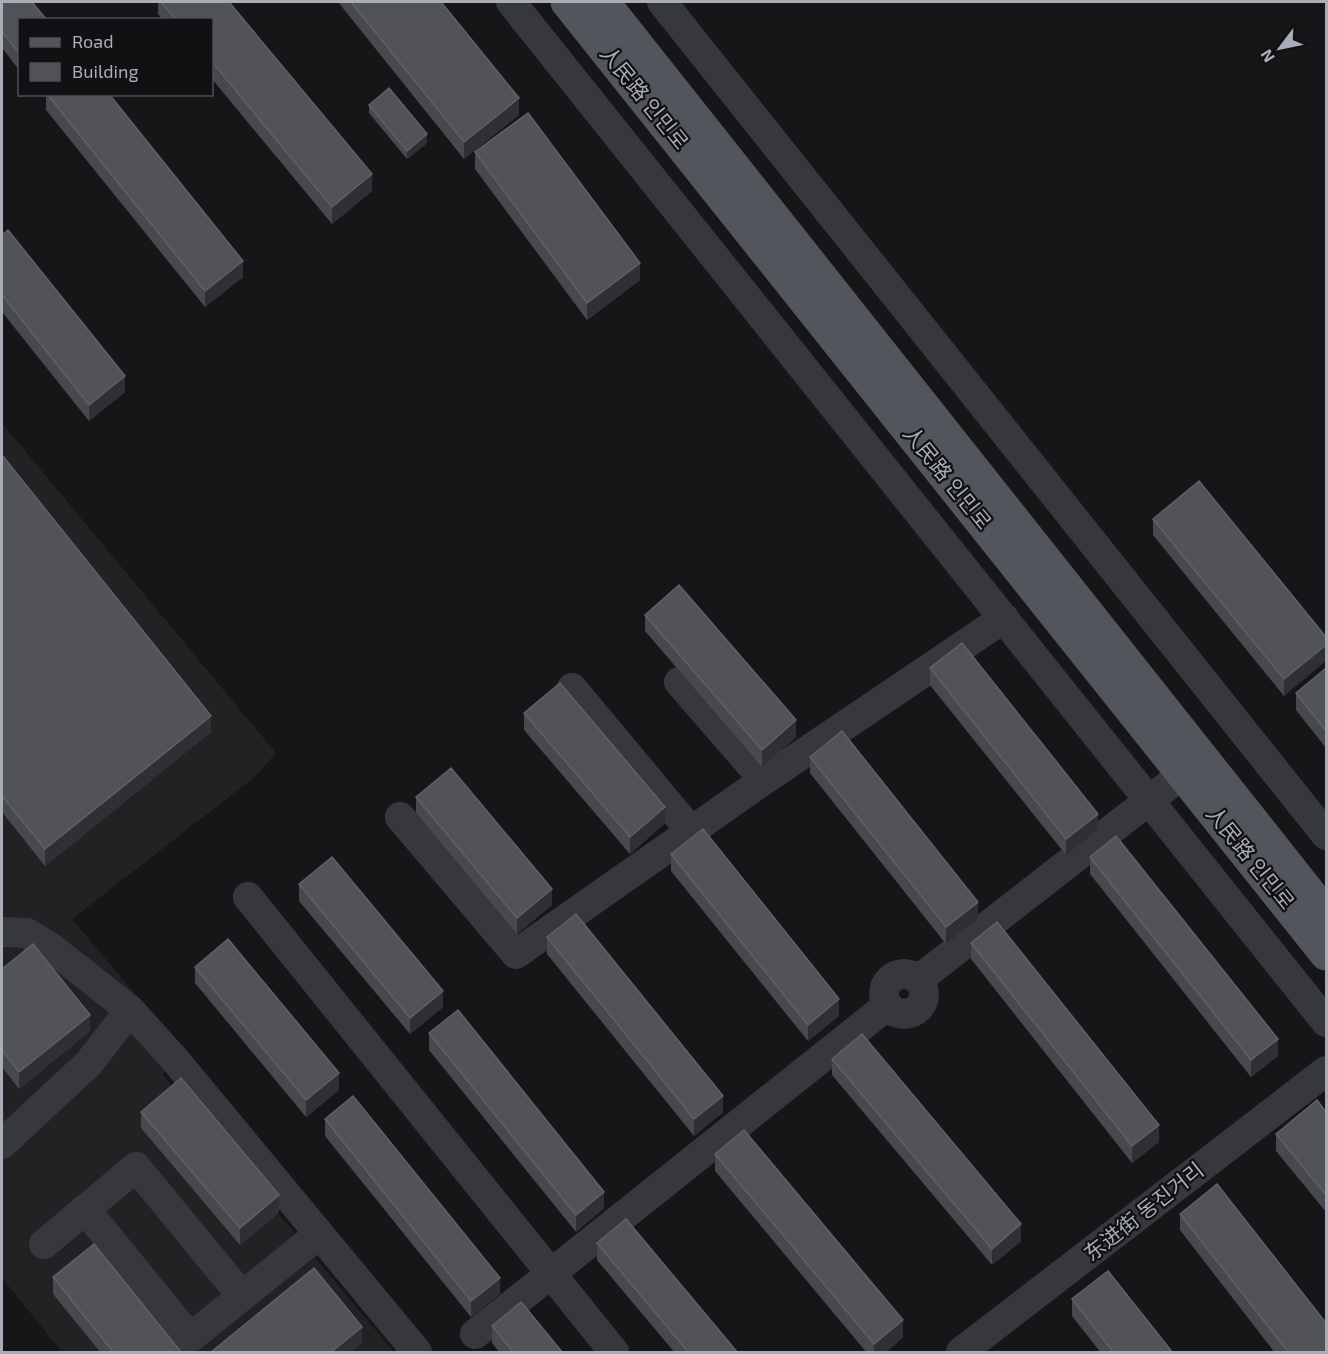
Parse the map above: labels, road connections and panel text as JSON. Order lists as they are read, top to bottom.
{
  "streets": {
    "main road": ["人民路 인민로"],
    "street": ["东进街 동진거리"]
  },
  "legend": ["Road", "Building"],
  "north": "bottom left"
}
